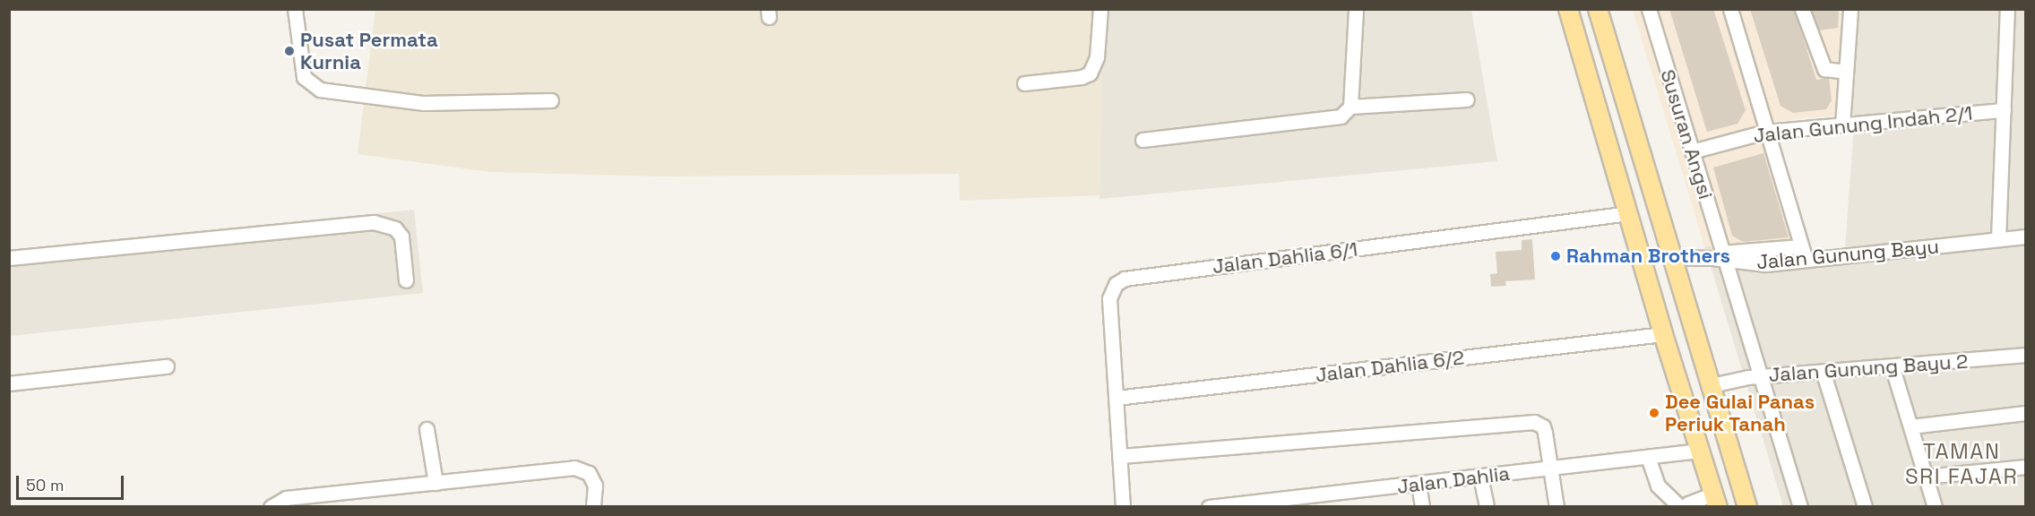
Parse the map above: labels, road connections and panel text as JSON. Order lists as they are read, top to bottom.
{
  "streets": {
    "street": [
      "Jalan Gunung Indah 2/1",
      "Susuran Angsi",
      "Jalan Gunung Bayu",
      "Jalan Dahlia 6/1",
      "Jalan Dahlia 6/2",
      "Jalan Gunung Bayu 2",
      "Jalan Dahlia"
    ]
  },
  "crossings": [
    ["Jalan Gunung Indah 2/1", "Susuran Angsi"],
    ["Susuran Angsi", "Jalan Gunung Bayu"],
    ["Susuran Angsi", "Jalan Gunung Bayu 2"],
    ["Jalan Dahlia 6/1", "Jalan Dahlia 6/2"]
  ],
  "districts": ["TAMAN SRI FAJAR"],
  "places": ["Pusat Permata Kurnia", "Rahman Brothers", "Dee Gulai Panas Periuk Tanah"],
  "scale_bar": "50 m"
}
